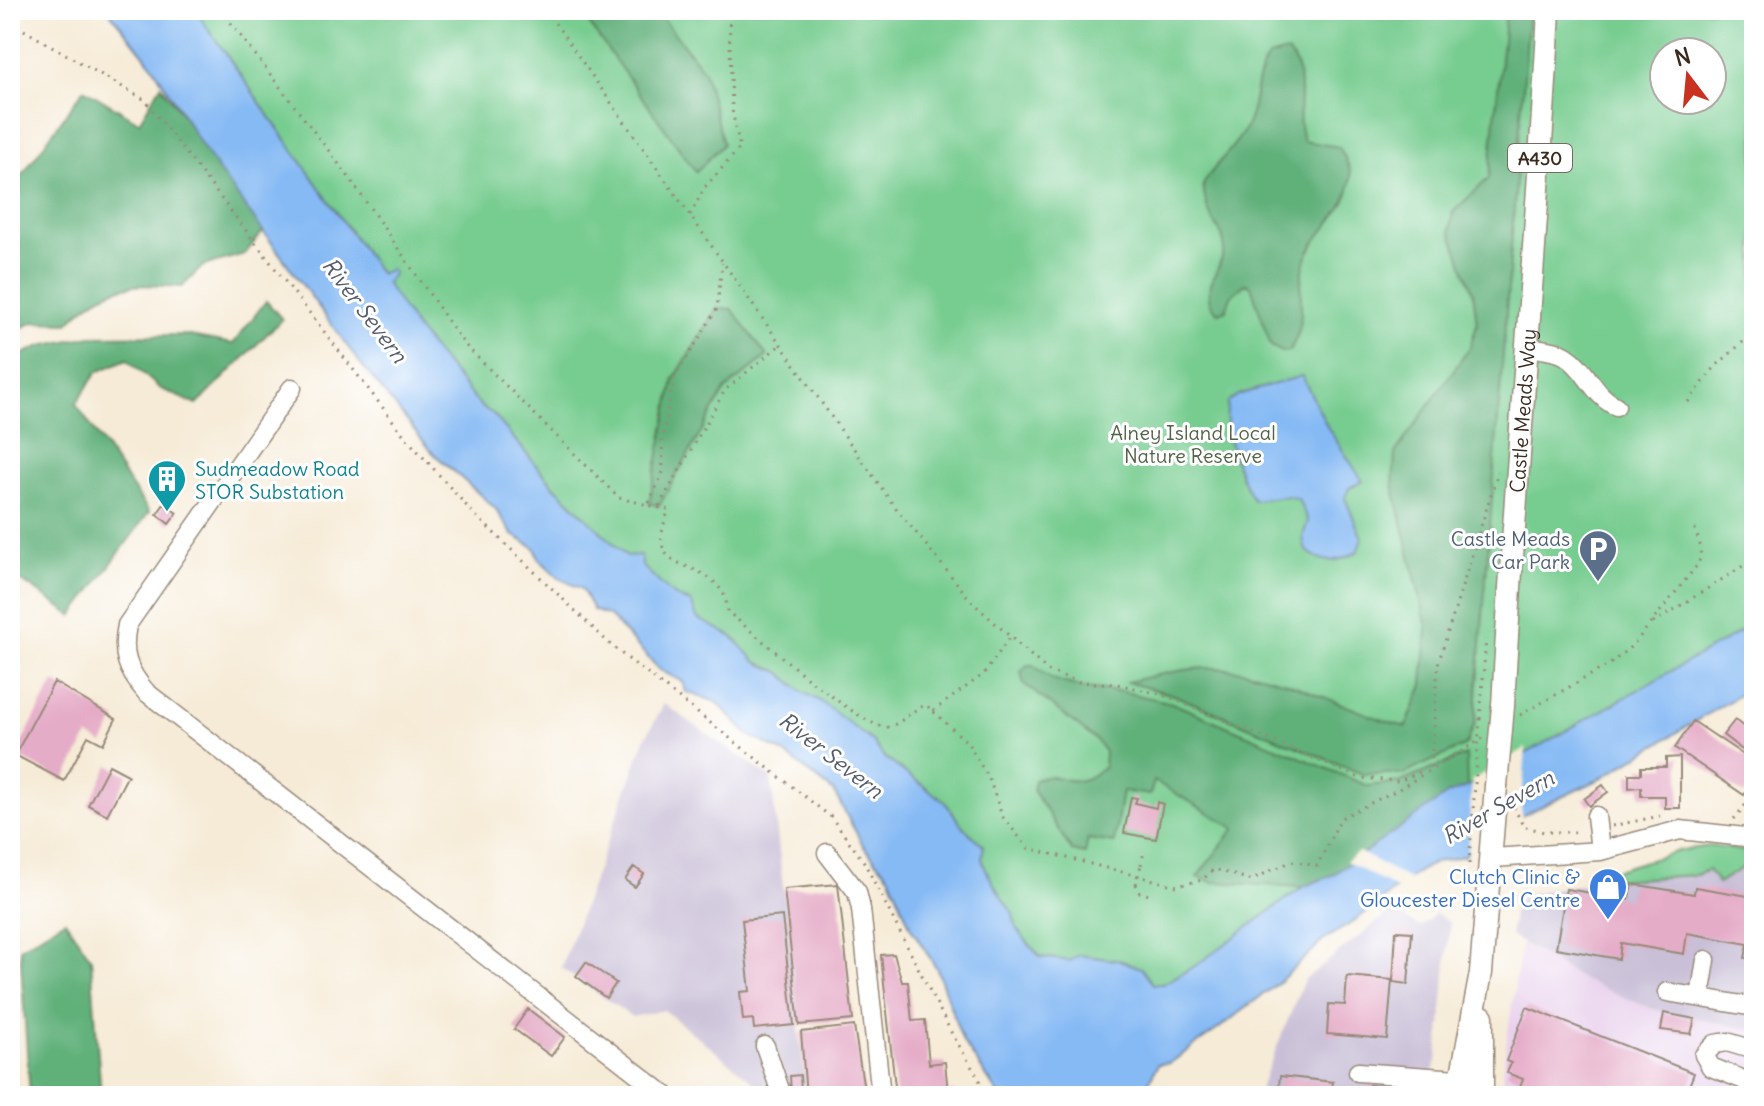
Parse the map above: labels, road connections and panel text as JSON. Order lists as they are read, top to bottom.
{
  "streets": {
    "main road": ["A430", "Castle Meads Way"]
  },
  "crossings": [
    ["A430", "Castle Meads Way"]
  ],
  "water": ["River Severn"],
  "parks": ["Alney Island Local Nature Reserve"],
  "places": {
    "building": ["Sudmeadow Road STOR Substation"],
    "parking": ["Castle Meads Car Park"],
    "shop": ["Clutch Clinic & Gloucester Diesel Centre"]
  },
  "north": "top"
}
